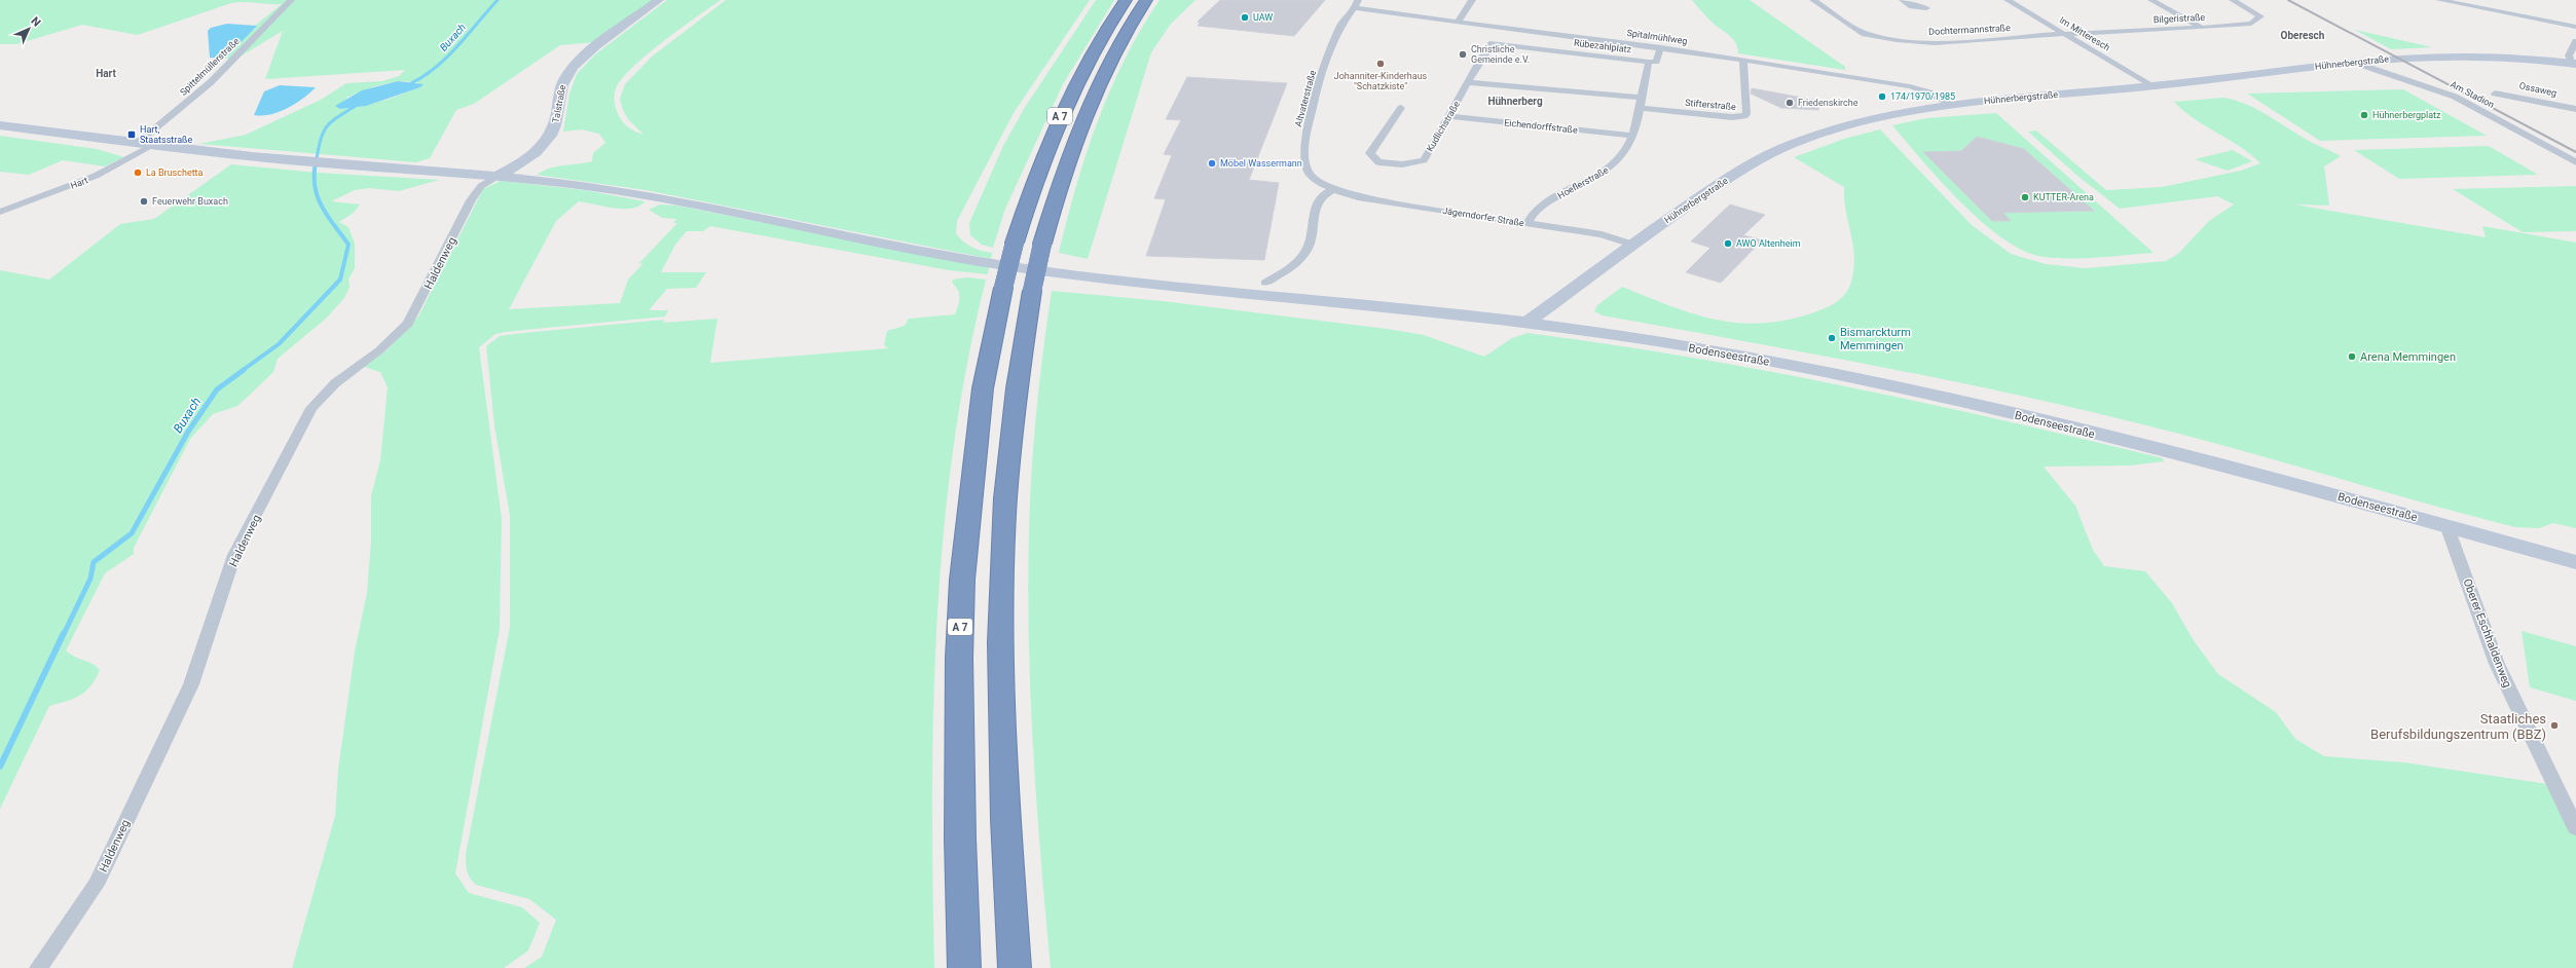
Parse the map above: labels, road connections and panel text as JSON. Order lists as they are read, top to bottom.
{
  "streets": {
    "highway": ["A 7"],
    "main road": ["Hühnerbergstraße", "Talstraße", "Bodenseestraße"],
    "street": [
      "Bilgeristraße",
      "Dochtermannstraße",
      "Im Mitteresch",
      "Spitalmühlweg",
      "Rübezahlplatz",
      "Spittelmüllerstraße",
      "Ossaweg",
      "Am Stadion",
      "Altvaterstraße",
      "Stifterstraße",
      "Kudlichstraße",
      "Eichendorffstraße",
      "Hart",
      "Hoeflerstraße",
      "Jägerndorfer Straße",
      "Haldenweg",
      "Oberer Eschhaldenweg"
    ]
  },
  "crossings": [
    ["Bilgeristraße", "Dochtermannstraße"],
    ["Bilgeristraße", "Im Mitteresch"],
    ["Dochtermannstraße", "Im Mitteresch"],
    ["Im Mitteresch", "Hühnerbergstraße"],
    ["Spitalmühlweg", "Rübezahlplatz"],
    ["Spitalmühlweg", "Hühnerbergstraße"],
    ["Spitalmühlweg", "Altvaterstraße"],
    ["Spitalmühlweg", "Stifterstraße"],
    ["Rübezahlplatz", "Kudlichstraße"],
    ["Rübezahlplatz", "Hoeflerstraße"],
    ["Hühnerbergstraße", "Am Stadion"],
    ["Hühnerbergstraße", "Jägerndorfer Straße"],
    ["Hühnerbergstraße", "Bodenseestraße"],
    ["Spittelmüllerstraße", "Bodenseestraße"],
    ["Altvaterstraße", "Jägerndorfer Straße"],
    ["Talstraße", "Haldenweg"],
    ["Talstraße", "Bodenseestraße"],
    ["Stifterstraße", "Hoeflerstraße"],
    ["Kudlichstraße", "Eichendorffstraße"],
    ["Eichendorffstraße", "Hoeflerstraße"],
    ["Hart", "Bodenseestraße"],
    ["Hoeflerstraße", "Jägerndorfer Straße"],
    ["Haldenweg", "Bodenseestraße"],
    ["Bodenseestraße", "Oberer Eschhaldenweg"]
  ],
  "districts": ["Oberesch", "Hart", "Hühnerberg"],
  "water": ["Buxach"],
  "places": {
    "other": [
      "UAW",
      "Christliche Gemeinde e.V.",
      "Johanniter-Kinderhaus \"Schatzkiste\"",
      "174/1970/1985",
      "Friedenskirche",
      "Hühnerbergplatz",
      "Möbel Wassermann",
      "La Bruschetta",
      "KUTTER-Arena",
      "Feuerwehr Buxach",
      "AWO Altenheim",
      "Bismarckturm Memmingen",
      "Arena Memmingen",
      "Staatliches Berufsbildungszentrum (BBZ)"
    ],
    "transit": ["Hart, Staatsstraße"]
  },
  "north": "top right"
}
